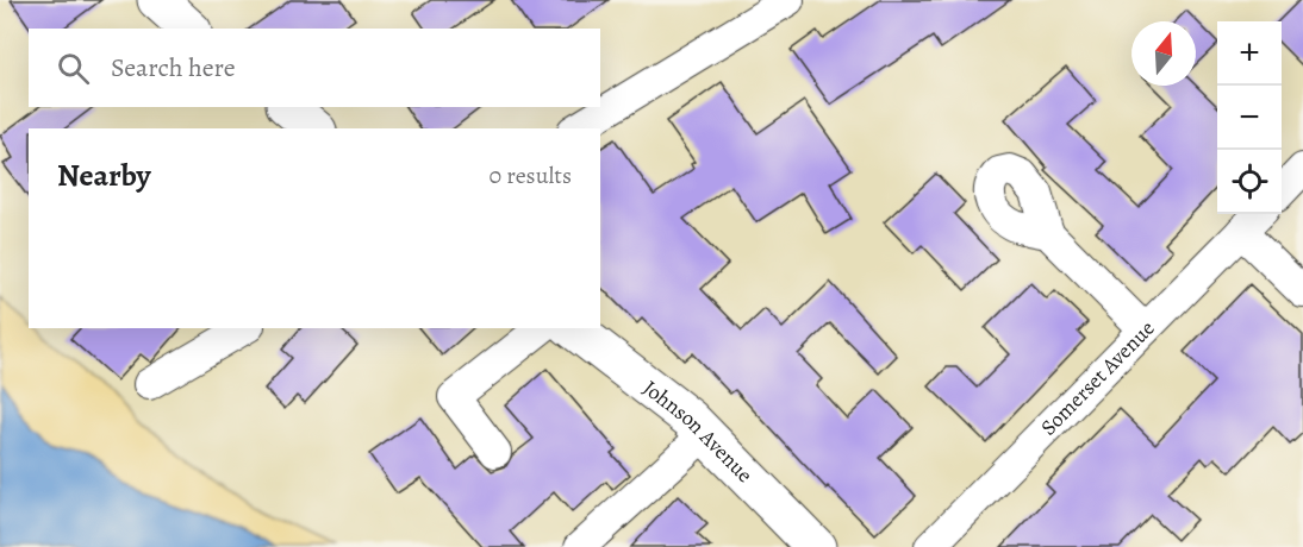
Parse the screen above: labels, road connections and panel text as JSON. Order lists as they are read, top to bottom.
{
  "streets": {
    "street": ["Somerset Avenue", "Johnson Avenue"]
  },
  "north": "top",
  "page": {
    "map_buttons": ["+", "−"],
    "search": "Search here",
    "heading": ["Nearby", "0 results"]
  }
}
